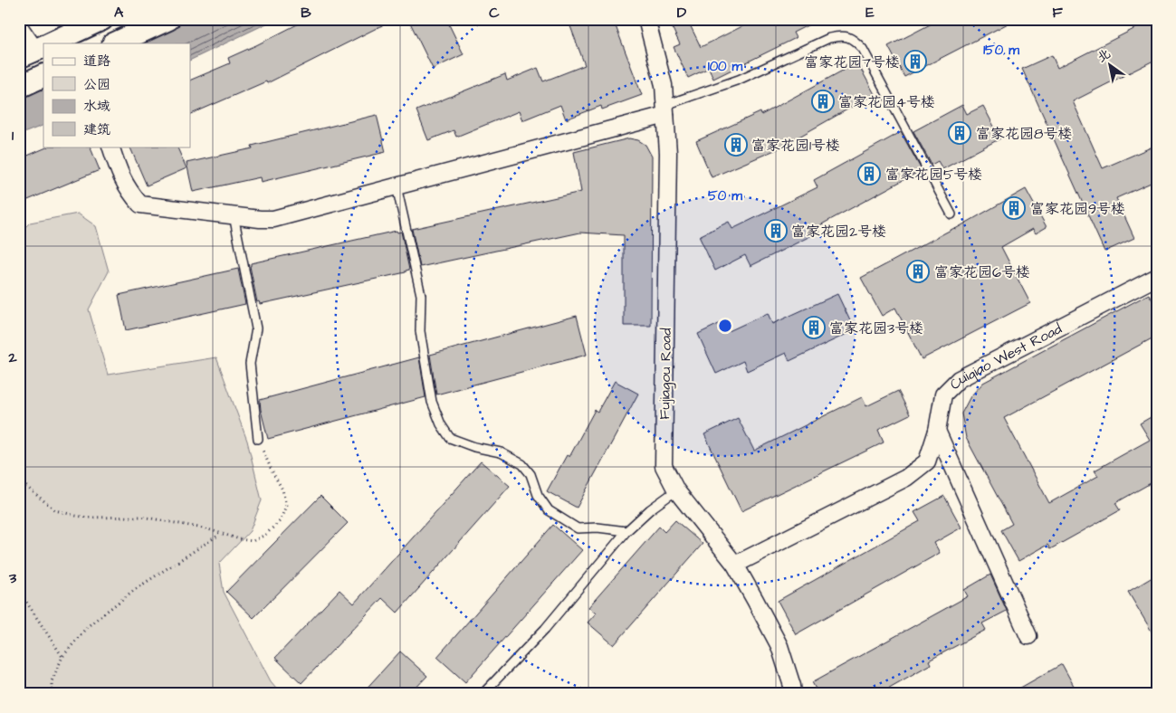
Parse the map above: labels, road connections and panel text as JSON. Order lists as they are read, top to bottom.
{
  "streets": {
    "street": ["Cuiqiao West Road", "Fujiagou Road"]
  },
  "crossings": [
    ["Cuiqiao West Road", "Fujiagou Road"]
  ],
  "places": {
    "building": [
      "富家花园7号楼",
      "富家花园4号楼",
      "富家花园8号楼",
      "富家花园1号楼",
      "富家花园5号楼",
      "富家花园9号楼",
      "富家花园2号楼",
      "富家花园6号楼",
      "富家花园3号楼"
    ]
  },
  "legend": [
    "道路",
    "公园",
    "水域",
    "建筑"
  ],
  "north": "top left",
  "grid": {
    "columns": [
      "A",
      "B",
      "C",
      "D",
      "E",
      "F"
    ],
    "rows": ["1", "2", "3"]
  },
  "rings": ["150 m", "100 m", "50 m"]
}
